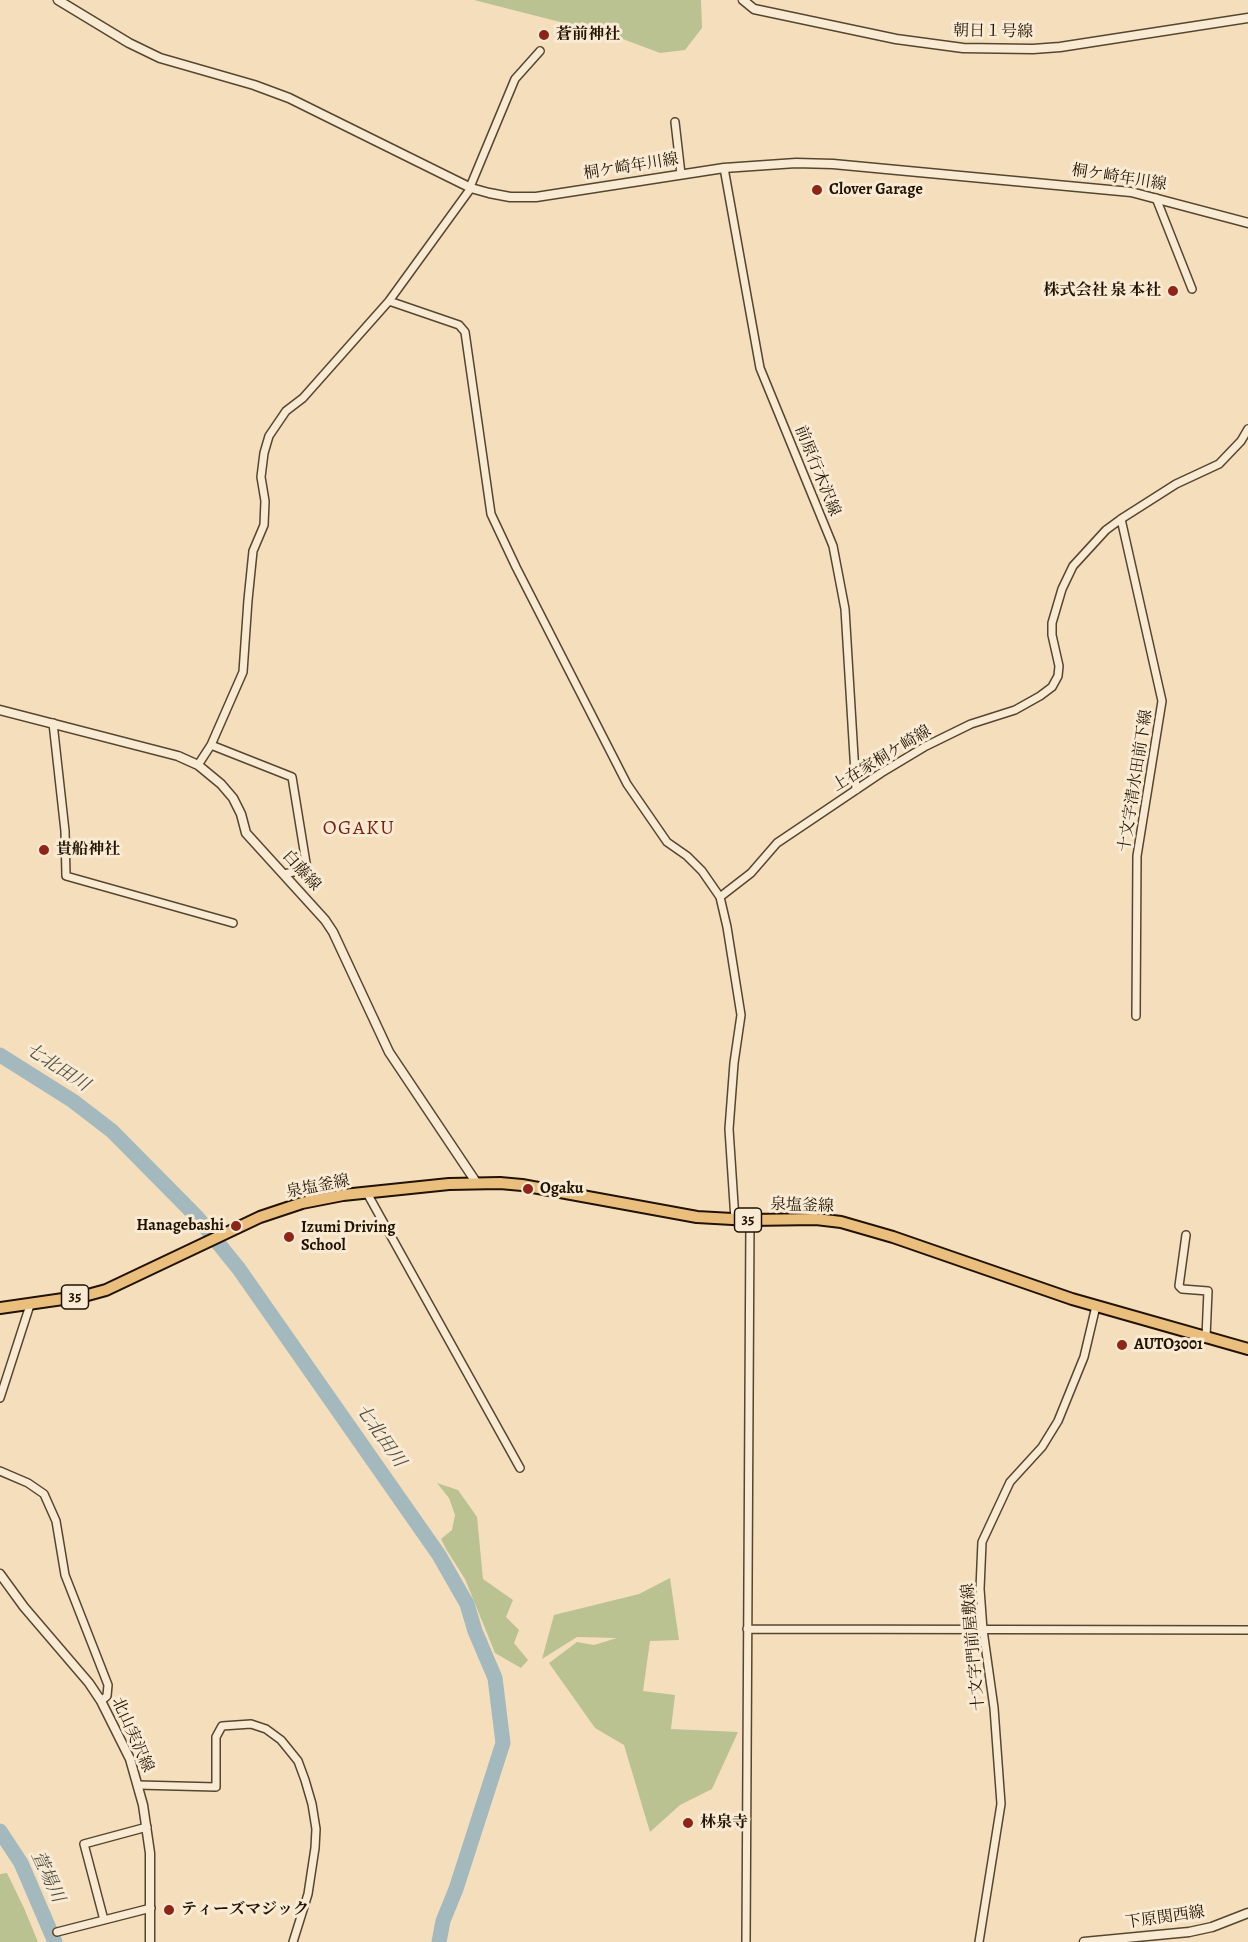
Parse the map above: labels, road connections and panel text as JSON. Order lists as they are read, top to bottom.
{
  "streets": {
    "main road": ["泉塩釜線", "35"],
    "street": [
      "朝日１号線",
      "桐ケ崎年川線",
      "前原行木沢線",
      "上在家桐ケ崎線",
      "十文字清水田前下線",
      "白藤線",
      "十文字門前屋敷線",
      "北山実沢線",
      "下原関西線"
    ]
  },
  "crossings": [
    ["桐ケ崎年川線", "前原行木沢線"],
    ["前原行木沢線", "上在家桐ケ崎線"],
    ["上在家桐ケ崎線", "十文字清水田前下線"],
    ["白藤線", "泉塩釜線"],
    ["泉塩釜線", "35"],
    ["泉塩釜線", "十文字門前屋敷線"]
  ],
  "districts": ["OGAKU"],
  "water": ["七北田川", "萱場川"],
  "places": [
    "蒼前神社",
    "Clover Garage",
    "株式会社 泉 本社",
    "貴船神社",
    "Ogaku",
    "Hanagebashi",
    "Izumi Driving School",
    "AUTO3001",
    "林泉寺",
    "ティーズマジック"
  ]
}
